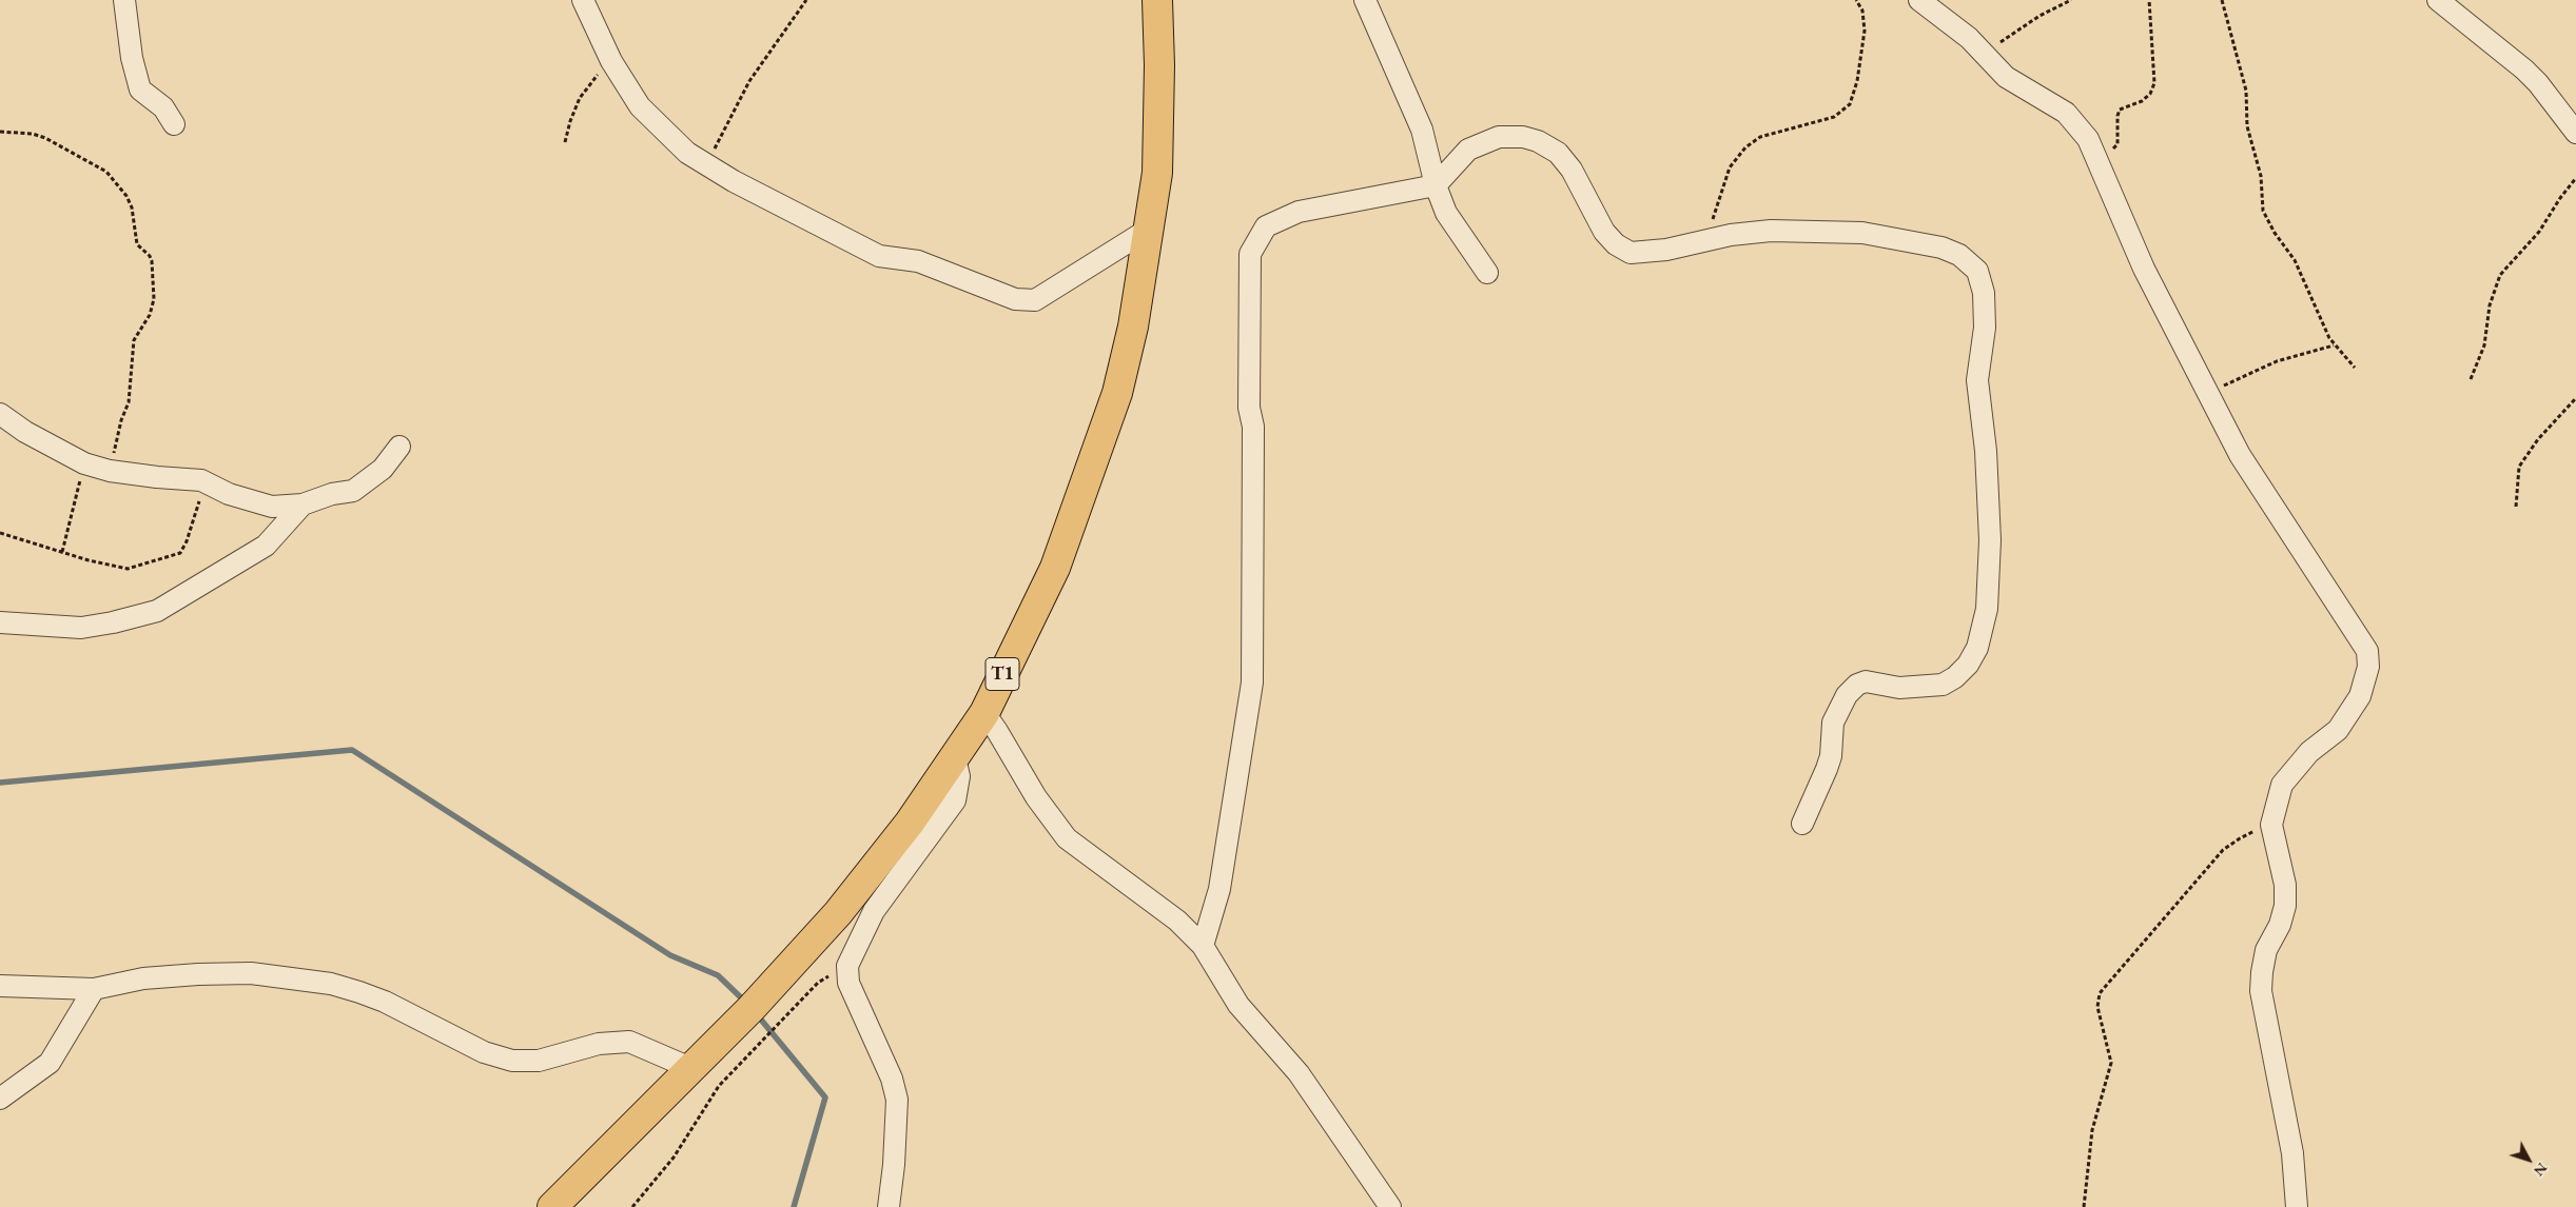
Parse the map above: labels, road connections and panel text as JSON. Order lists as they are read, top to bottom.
{
  "streets": {
    "highway": ["T1"]
  },
  "north": "bottom right"
}
